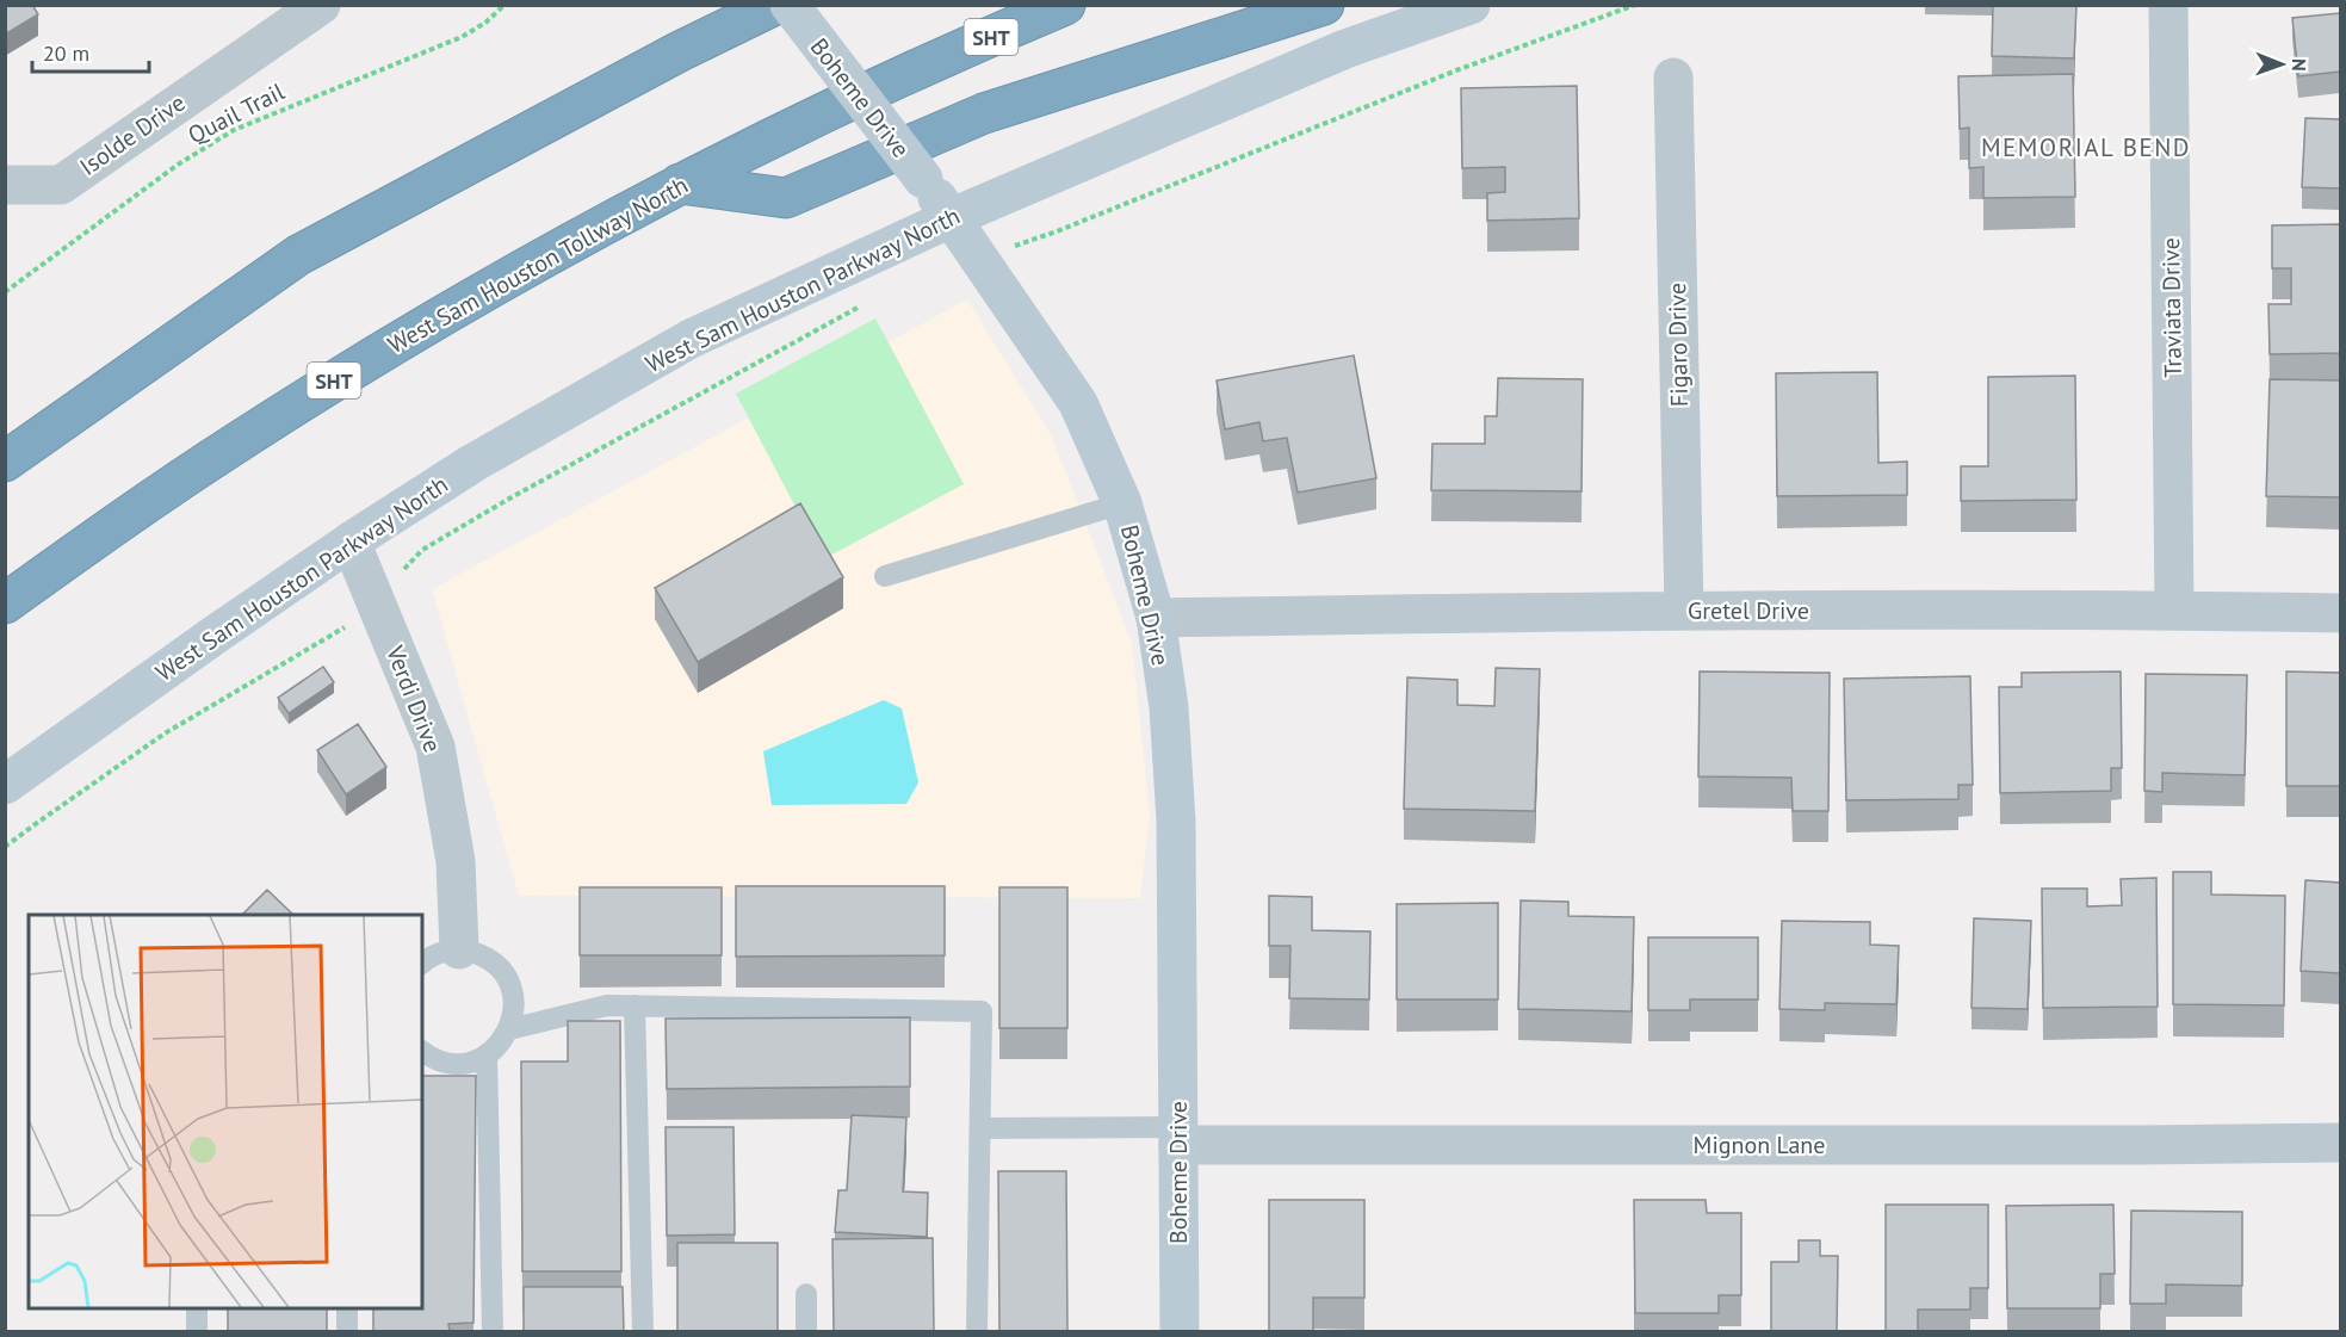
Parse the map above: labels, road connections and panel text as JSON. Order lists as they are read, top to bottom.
{
  "streets": {
    "highway": ["SHT", "West Sam Houston Tollway North"],
    "main road": ["Boheme Drive", "West Sam Houston Parkway North"],
    "street": [
      "Isolde Drive",
      "Traviata Drive",
      "Figaro Drive",
      "Gretel Drive",
      "Verdi Drive",
      "Mignon Lane"
    ],
    "path": ["Quail Trail"]
  },
  "crossings": [
    ["Boheme Drive", "West Sam Houston Parkway North"],
    ["Boheme Drive", "Gretel Drive"],
    ["Boheme Drive", "Mignon Lane"],
    ["West Sam Houston Parkway North", "Verdi Drive"],
    ["Traviata Drive", "Gretel Drive"],
    ["Figaro Drive", "Gretel Drive"]
  ],
  "districts": ["MEMORIAL BEND"],
  "scale_bar": "20 m",
  "north": "right"
}
